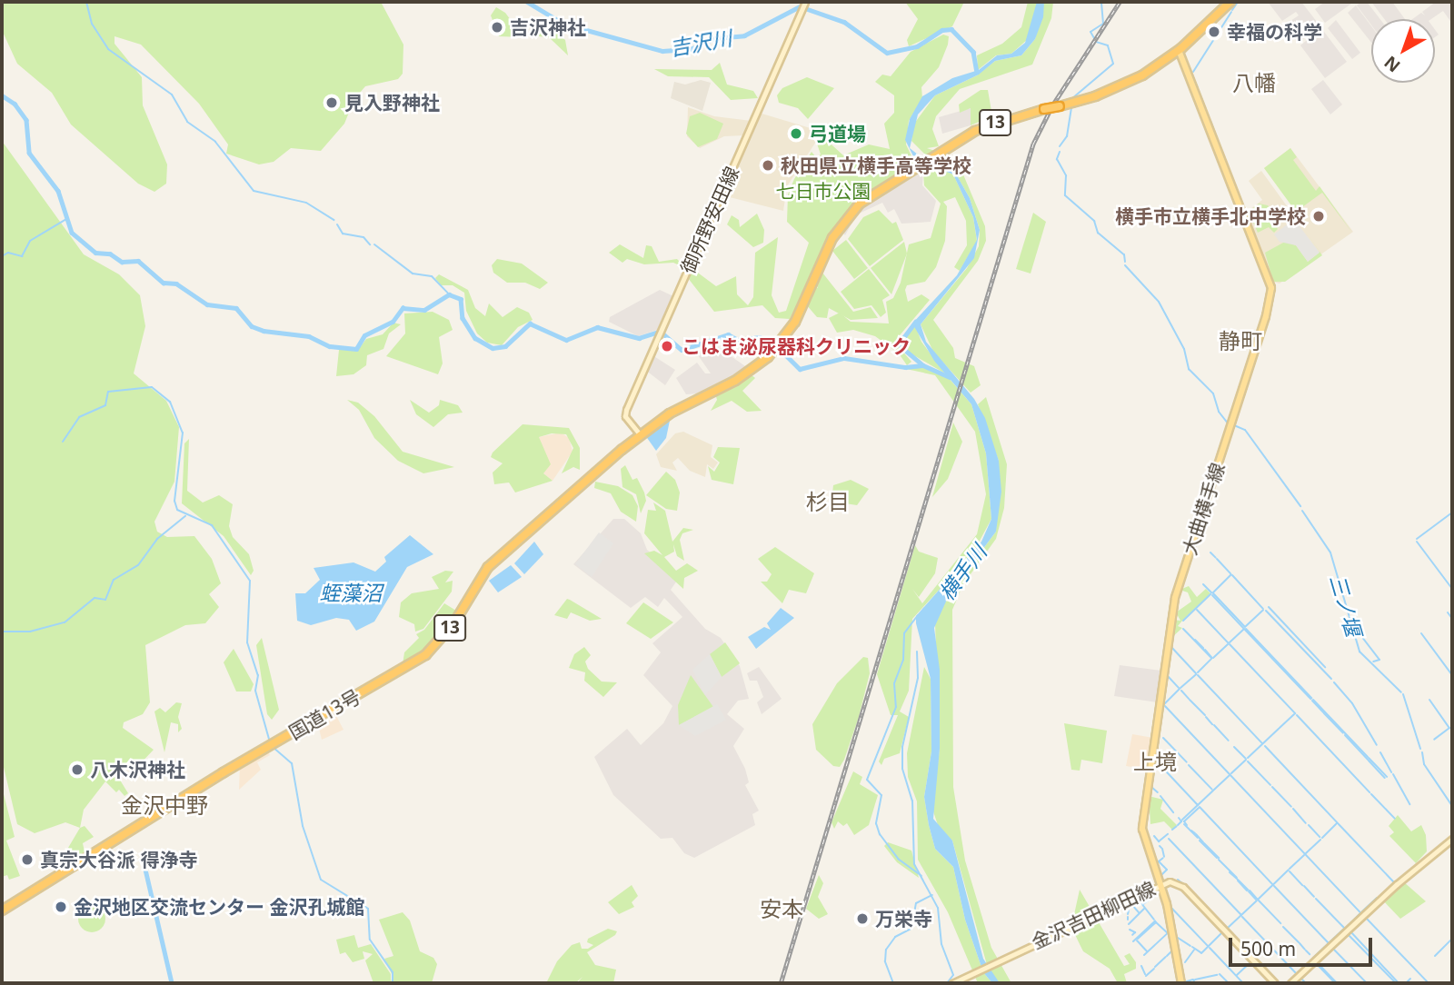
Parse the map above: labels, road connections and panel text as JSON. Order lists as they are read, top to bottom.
{
  "streets": {
    "highway": ["13", "国道13号"],
    "main road": ["御所野安田線", "大曲横手線", "金沢吉田柳田線"]
  },
  "crossings": [
    ["13", "御所野安田線"],
    ["13", "大曲横手線"],
    ["13", "国道13号"],
    ["御所野安田線", "国道13号"],
    ["大曲横手線", "金沢吉田柳田線"]
  ],
  "districts": [
    "八幡",
    "静町",
    "杉目",
    "上境",
    "金沢中野",
    "安本"
  ],
  "water": [
    "吉沢川",
    "横手川",
    "蛭藻沼",
    "三ノ堰"
  ],
  "parks": ["七日市公園"],
  "places": [
    "吉沢神社",
    "幸福の科学",
    "見入野神社",
    "弓道場",
    "秋田県立横手高等学校",
    "横手市立横手北中学校",
    "こはま泌尿器科クリニック",
    "八木沢神社",
    "真宗大谷派 得浄寺",
    "金沢地区交流センター 金沢孔城館",
    "万栄寺"
  ],
  "scale_bar": "500 m",
  "north": "bottom left"
}
